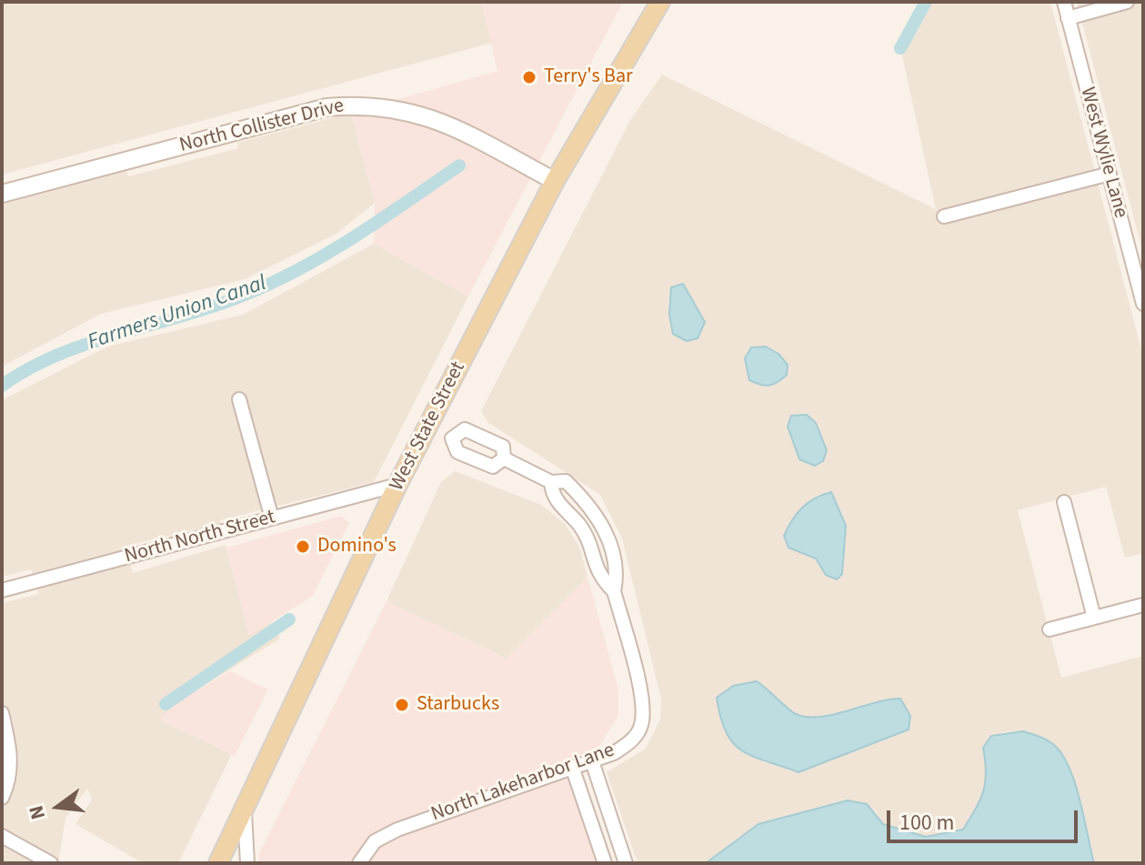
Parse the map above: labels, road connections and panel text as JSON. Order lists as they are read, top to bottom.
{
  "streets": {
    "main road": ["West State Street"],
    "street": [
      "North Collister Drive",
      "West Wylie Lane",
      "North North Street",
      "North Lakeharbor Lane"
    ]
  },
  "crossings": [
    ["North Collister Drive", "West State Street"],
    ["West State Street", "North North Street"],
    ["West State Street", "North Lakeharbor Lane"]
  ],
  "water": ["Farmers Union Canal"],
  "places": ["Terry's Bar", "Domino's", "Starbucks"],
  "scale_bar": "100 m",
  "north": "left"
}
